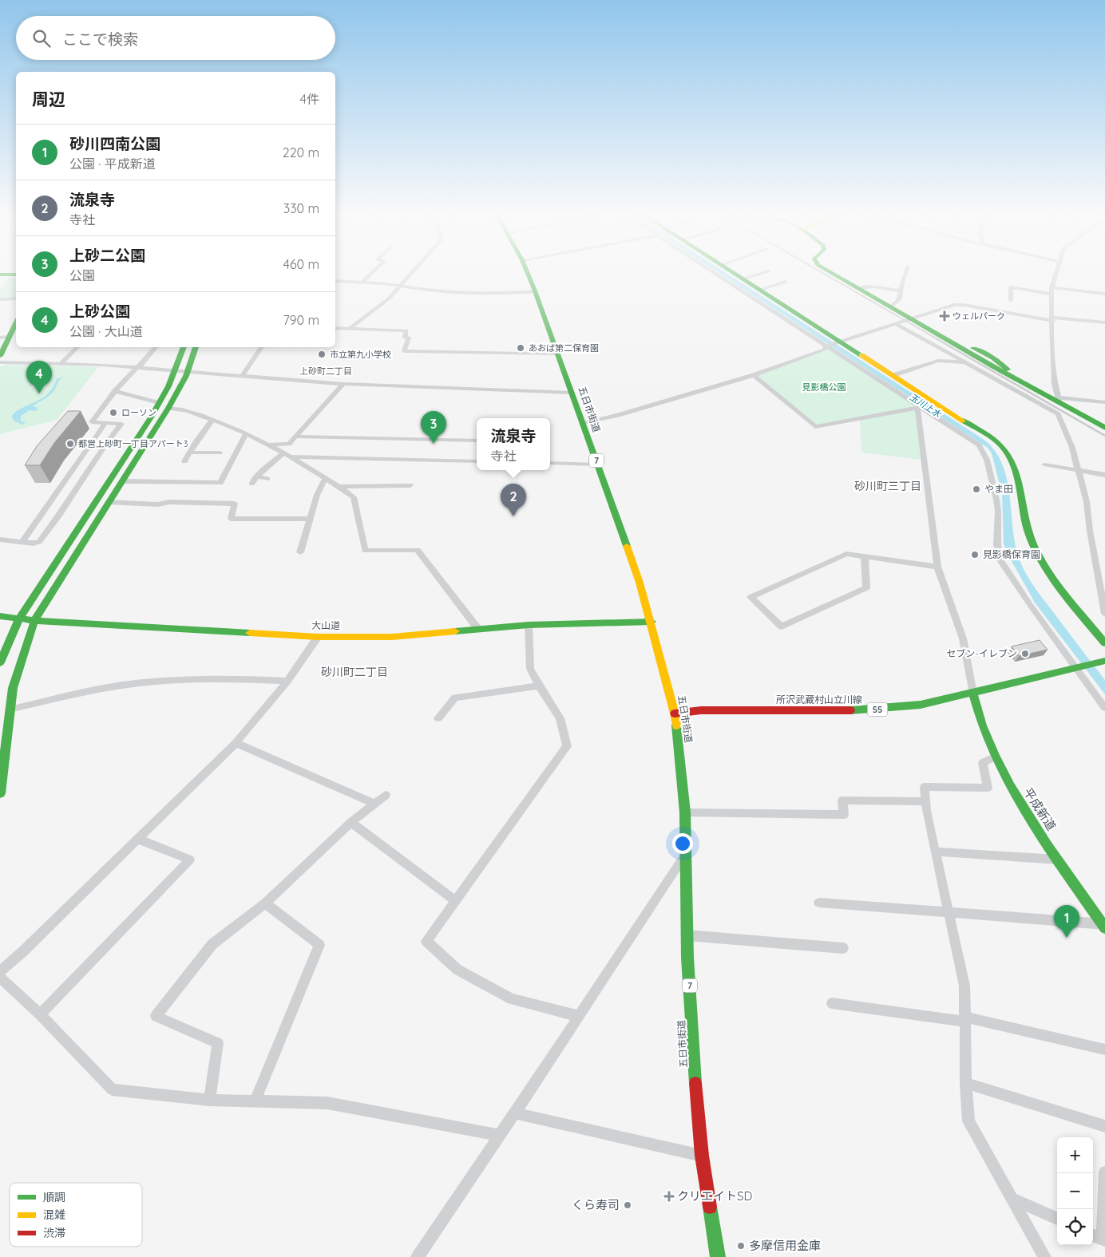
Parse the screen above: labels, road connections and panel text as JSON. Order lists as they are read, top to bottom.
{
  "streets": {
    "street": [
      "五日市街道",
      "7",
      "大山道",
      "所沢武蔵村山立川線",
      "55",
      "平成新道"
    ]
  },
  "crossings": [
    ["五日市街道", "大山道"],
    ["五日市街道", "所沢武蔵村山立川線"],
    ["所沢武蔵村山立川線", "55"],
    ["所沢武蔵村山立川線", "平成新道"]
  ],
  "districts": ["上砂町二丁目", "砂川町三丁目", "砂川町二丁目"],
  "water": ["玉川上水"],
  "parks": ["見影橋公園"],
  "places": {
    "health": ["ウェルパーク", "クリエイトSD"],
    "other": [
      "あおば第二保育園",
      "市立第九小学校",
      "ローソン",
      "都営上砂町一丁目アパート3",
      "やま田",
      "見影橋保育園",
      "セブン-イレブン",
      "くら寿司",
      "多摩信用金庫"
    ]
  },
  "legend": ["順調", "混雑", "渋滞"],
  "page": {
    "search": "ここで検索",
    "heading": ["周辺", "4件"],
    "list": [
      {
        "mark": "1",
        "name": "砂川四南公園",
        "note": "公園 · 平成新道",
        "value": "220 m"
      },
      {
        "mark": "2",
        "name": "流泉寺",
        "note": "寺社",
        "value": "330 m"
      },
      {
        "mark": "3",
        "name": "上砂二公園",
        "note": "公園",
        "value": "460 m"
      },
      {
        "mark": "4",
        "name": "上砂公園",
        "note": "公園 · 大山道",
        "value": "790 m"
      }
    ],
    "pins": [
      "4",
      "3",
      "2",
      "1"
    ],
    "popup": ["流泉寺", "寺社"],
    "map_buttons": ["+", "−"]
  }
}
